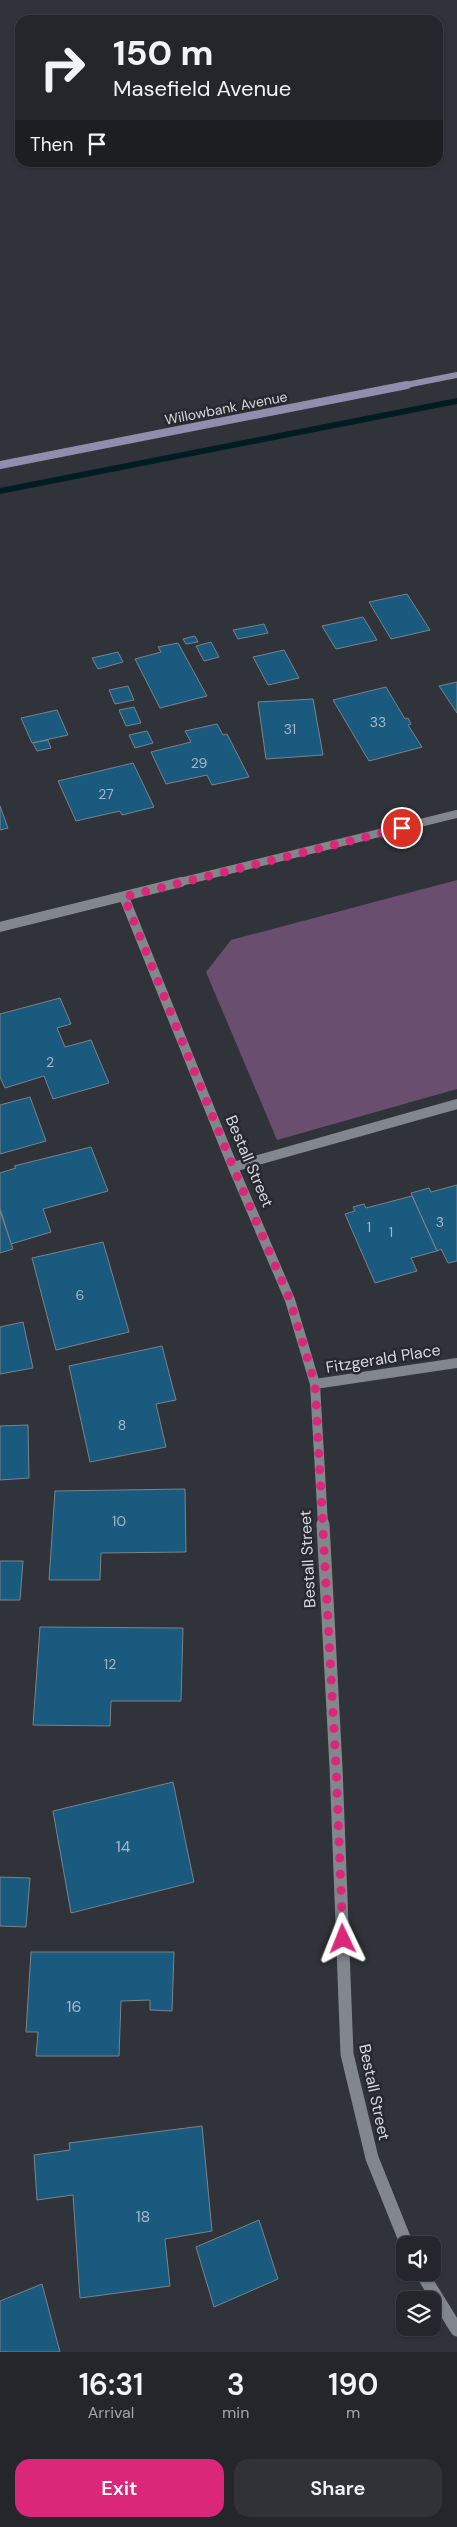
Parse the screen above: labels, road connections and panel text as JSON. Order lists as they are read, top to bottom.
{
  "streets": {
    "main road": ["Willowbank Avenue"],
    "street": ["Bestall Street", "Fitzgerald Place"]
  },
  "crossings": [
    ["Bestall Street", "Fitzgerald Place"]
  ],
  "house_numbers": [
    "33",
    "31",
    "29",
    "27",
    "2",
    "3",
    "1",
    "1",
    "6",
    "8",
    "10",
    "12",
    "14",
    "16",
    "18"
  ],
  "page": {
    "turn": ["150 m", "Masefield Avenue"],
    "then": "Then",
    "eta": [
      "16:31",
      "Arrival",
      "3",
      "min",
      "190",
      "m"
    ],
    "buttons": ["Exit", "Share"]
  }
}
